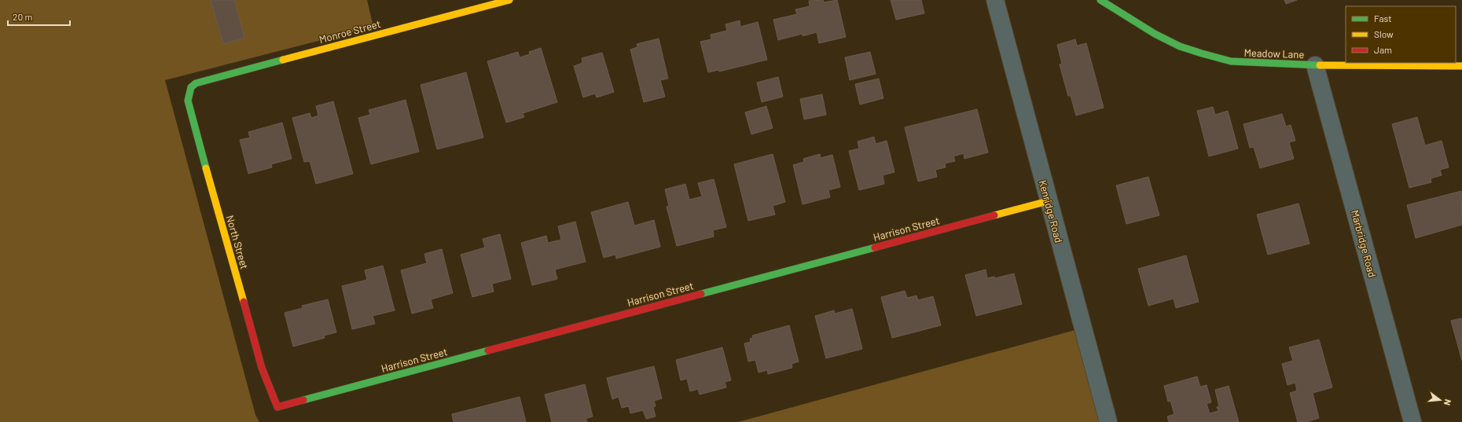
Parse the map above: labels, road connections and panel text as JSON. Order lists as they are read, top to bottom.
{
  "streets": {
    "street": [
      "Monroe Street",
      "Meadow Lane",
      "Kenridge Road",
      "Harrison Street",
      "North Street",
      "Marbridge Road"
    ]
  },
  "crossings": [
    ["Monroe Street", "North Street"],
    ["Meadow Lane", "Marbridge Road"],
    ["Kenridge Road", "Harrison Street"],
    ["Harrison Street", "North Street"]
  ],
  "legend": ["Fast", "Slow", "Jam"],
  "scale_bar": "20 m",
  "north": "right"
}
